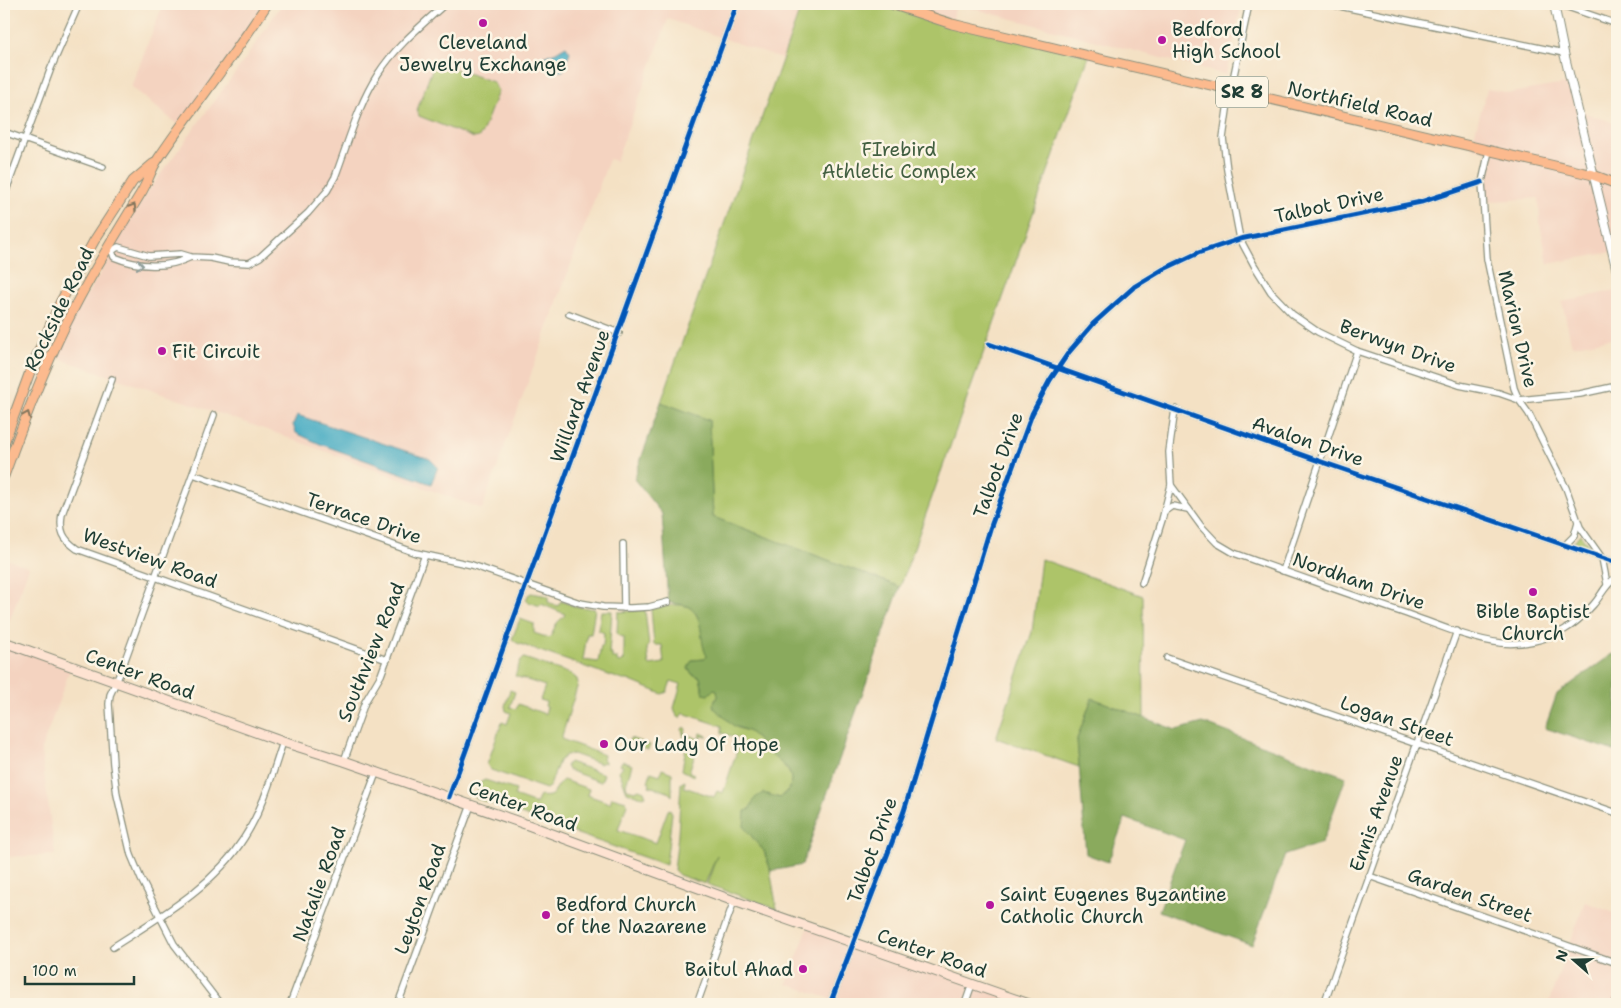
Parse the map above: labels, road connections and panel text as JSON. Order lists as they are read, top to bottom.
{
  "streets": {
    "main road": [
      "SR 8",
      "Northfield Road",
      "Rockside Road",
      "Center Road"
    ],
    "street": [
      "Talbot Drive",
      "Marion Drive",
      "Berwyn Drive",
      "Willard Avenue",
      "Avalon Drive",
      "Terrace Drive",
      "Westview Road",
      "Nordham Drive",
      "Southview Road",
      "Logan Street",
      "Ennis Avenue",
      "Natalie Road",
      "Garden Street",
      "Leyton Road"
    ]
  },
  "crossings": [
    ["Northfield Road", "Marion Drive"],
    ["Northfield Road", "Berwyn Drive"],
    ["Talbot Drive", "Marion Drive"],
    ["Talbot Drive", "Berwyn Drive"],
    ["Talbot Drive", "Avalon Drive"],
    ["Talbot Drive", "Center Road"],
    ["Marion Drive", "Berwyn Drive"],
    ["Marion Drive", "Avalon Drive"],
    ["Marion Drive", "Nordham Drive"],
    ["Willard Avenue", "Terrace Drive"],
    ["Willard Avenue", "Center Road"],
    ["Terrace Drive", "Southview Road"],
    ["Westview Road", "Southview Road"],
    ["Nordham Drive", "Ennis Avenue"],
    ["Southview Road", "Center Road"],
    ["Center Road", "Natalie Road"],
    ["Center Road", "Leyton Road"],
    ["Logan Street", "Ennis Avenue"],
    ["Ennis Avenue", "Garden Street"]
  ],
  "parks": ["FIrebird Athletic Complex"],
  "places": [
    "Cleveland Jewelry Exchange",
    "Bedford High School",
    "Fit Circuit",
    "Bible Baptist Church",
    "Our Lady Of Hope",
    "Saint Eugenes Byzantine Catholic Church",
    "Bedford Church of the Nazarene",
    "Baitul Ahad"
  ],
  "scale_bar": "100 m",
  "north": "left"
}
